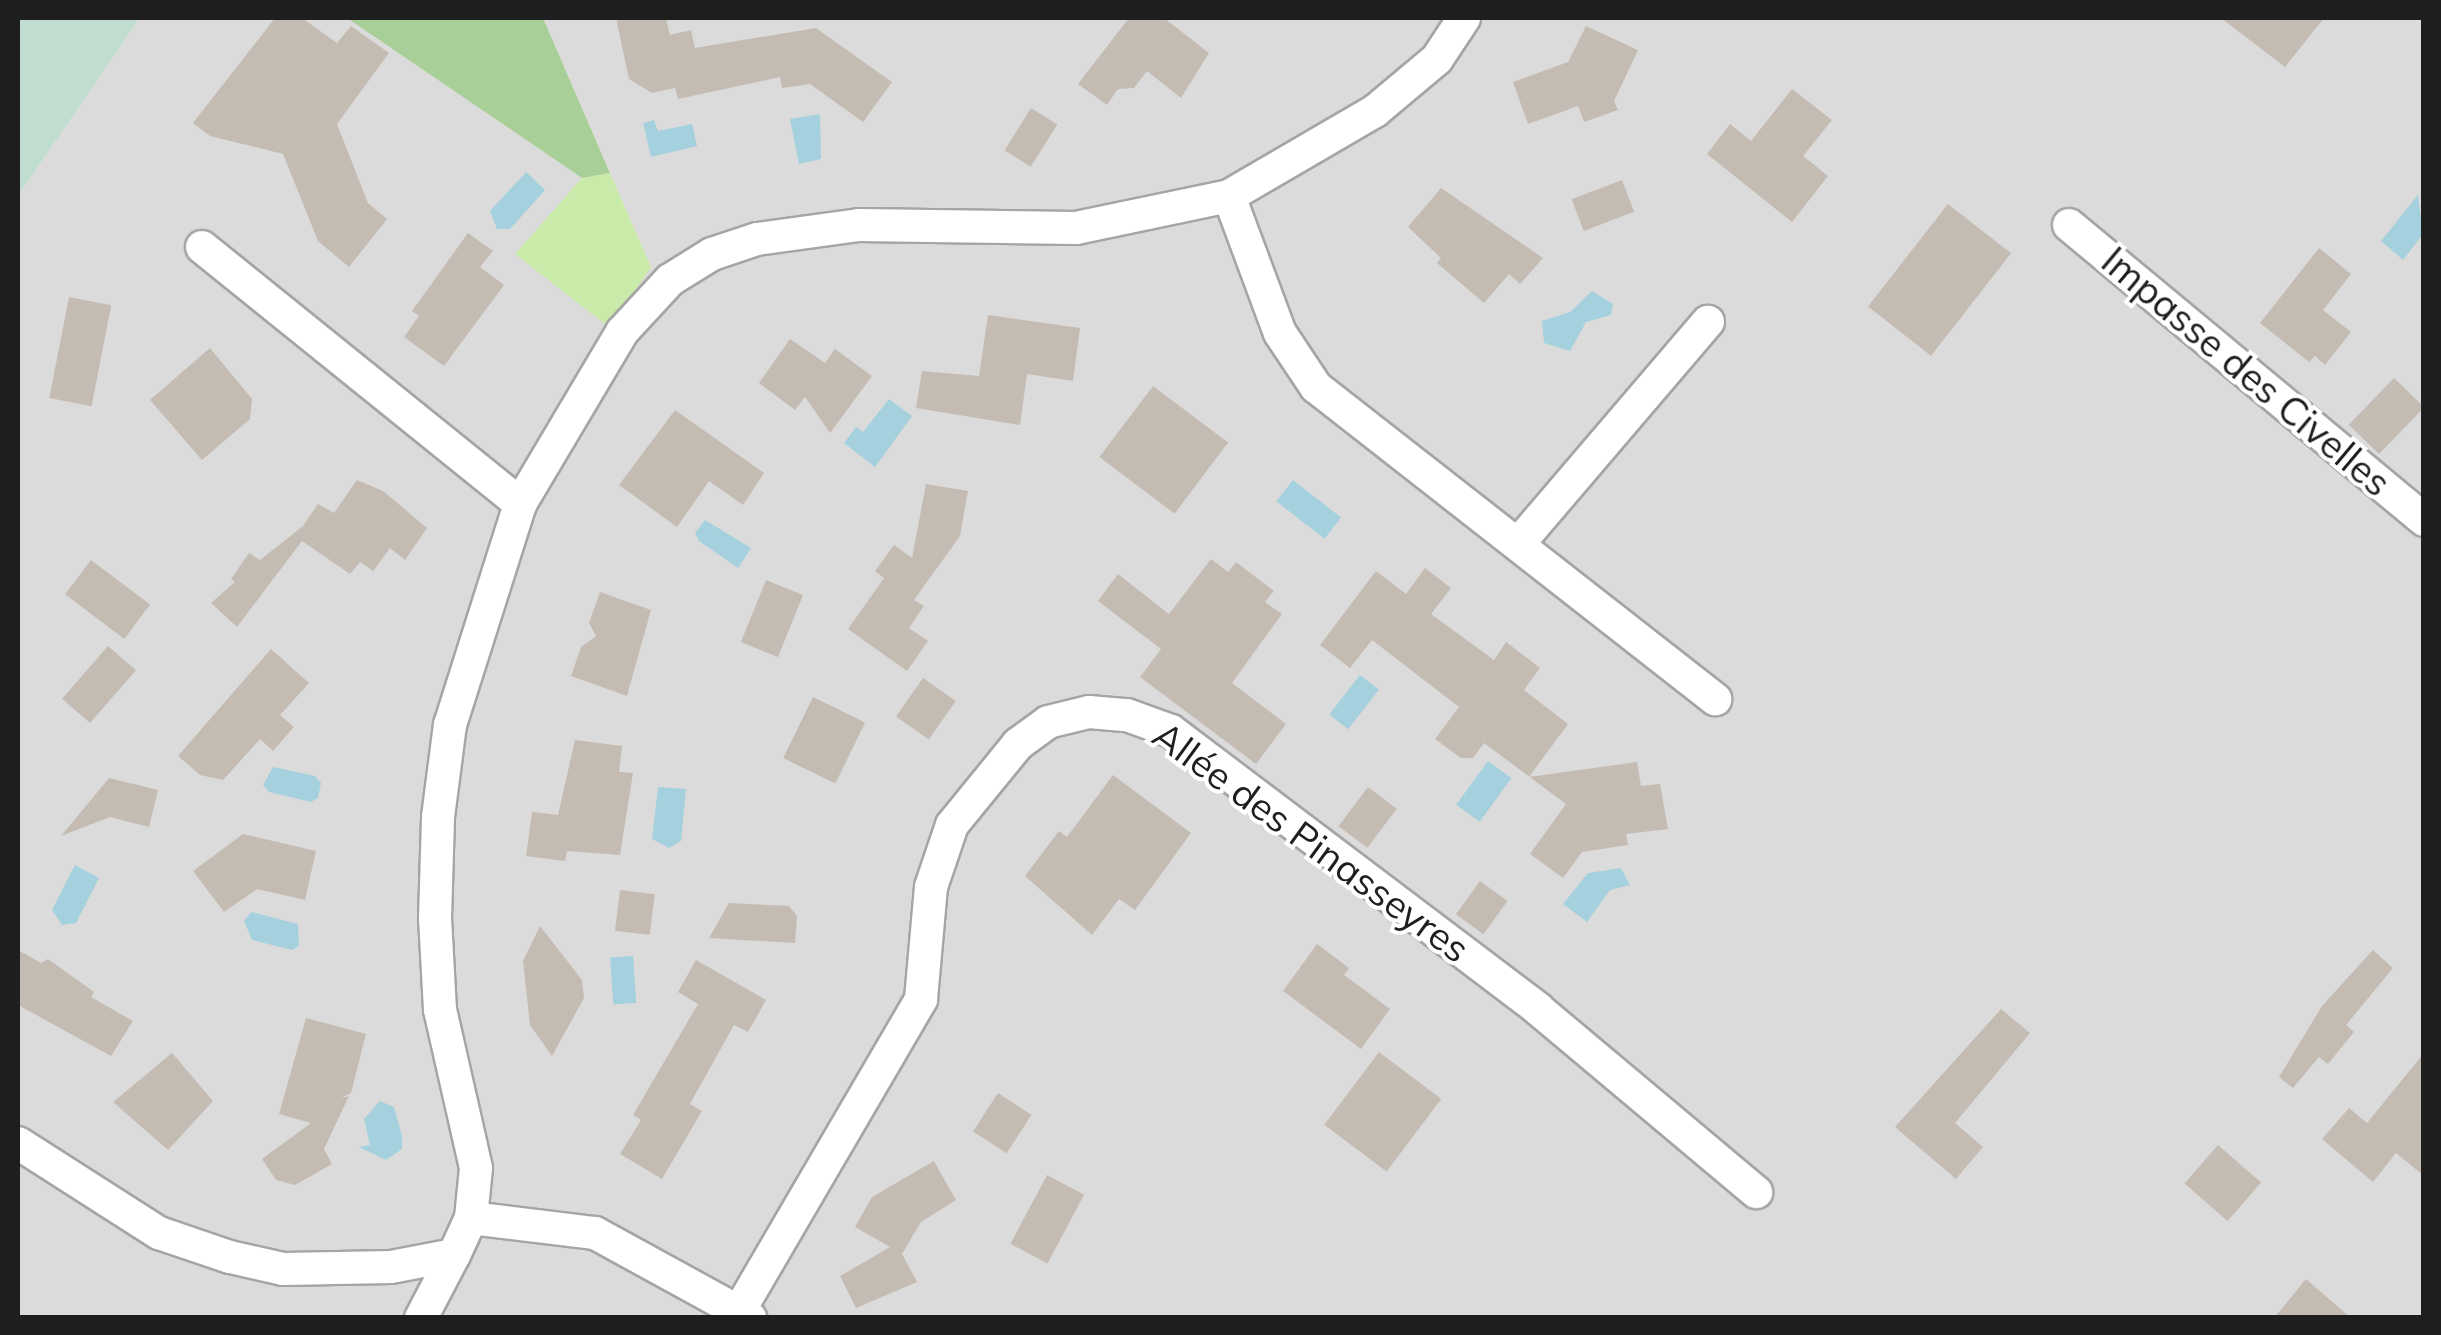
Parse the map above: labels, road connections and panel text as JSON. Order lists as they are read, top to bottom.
{
  "streets": {
    "street": ["Impasse des Civelles", "Allée des Pinasseyres"]
  }
}
